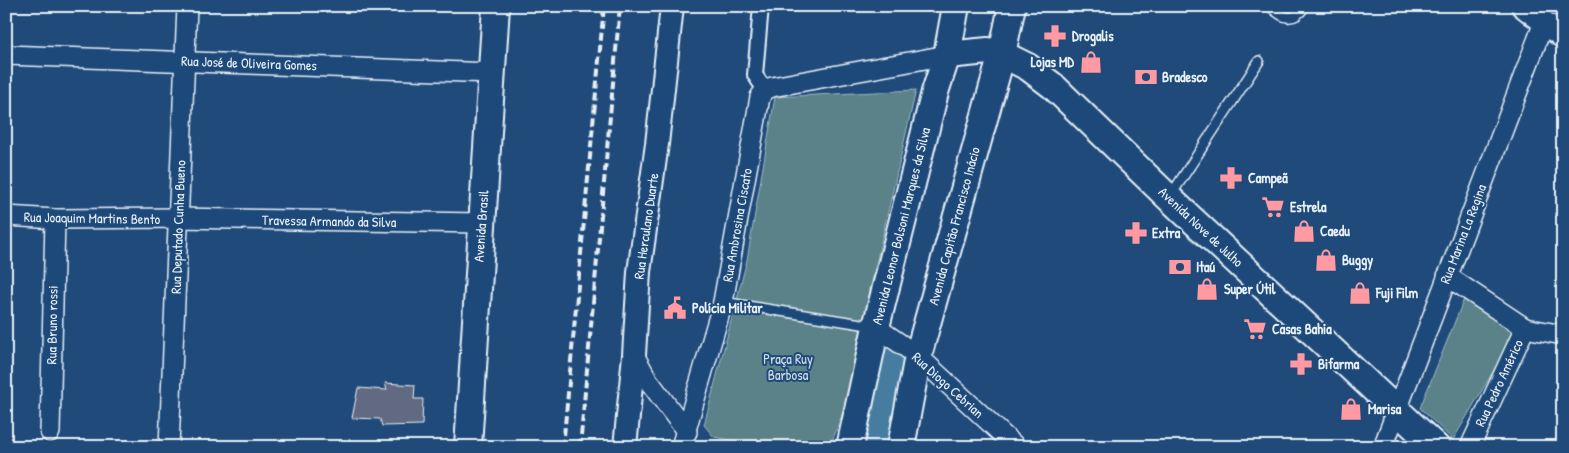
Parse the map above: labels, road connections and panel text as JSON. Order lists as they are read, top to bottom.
{
  "streets": {
    "main road": [
      "Avenida Brasil",
      "Avenida Leonor Bolsoni Marques da Silva",
      "Avenida Capitão Francisco Inácio",
      "Avenida Nove de Julho"
    ],
    "street": [
      "Rua José de Oliveira Gomes",
      "Rua Joaquim Martins Bento",
      "Travessa Armando da Silva",
      "Rua Ambrosina Ciscato",
      "Rua Herculano Duarte",
      "Rua Deputado Cunha Bueno",
      "Rua Marina La Regina",
      "Rua Bruno rossi",
      "Rua Pedro Américo",
      "Rua Diogo Cebrian"
    ]
  },
  "crossings": [
    ["Rua José de Oliveira Gomes", "Avenida Brasil"],
    ["Rua José de Oliveira Gomes", "Rua Deputado Cunha Bueno"],
    ["Rua Joaquim Martins Bento", "Travessa Armando da Silva"],
    ["Rua Joaquim Martins Bento", "Rua Deputado Cunha Bueno"],
    ["Rua Joaquim Martins Bento", "Rua Bruno rossi"],
    ["Travessa Armando da Silva", "Avenida Brasil"],
    ["Travessa Armando da Silva", "Rua Deputado Cunha Bueno"],
    ["Avenida Leonor Bolsoni Marques da Silva", "Avenida Nove de Julho"],
    ["Avenida Leonor Bolsoni Marques da Silva", "Rua Diogo Cebrian"],
    ["Avenida Capitão Francisco Inácio", "Avenida Nove de Julho"],
    ["Avenida Capitão Francisco Inácio", "Rua Diogo Cebrian"],
    ["Avenida Nove de Julho", "Rua Marina La Regina"]
  ],
  "parks": ["Praça Ruy Barbosa"],
  "places": {
    "pharmacy": [
      "Drogalis",
      "Campeã",
      "Extra",
      "Bifarma"
    ],
    "shop": [
      "Lojas MD",
      "Caedu",
      "Buggy",
      "Super Útil",
      "Fuji Film",
      "Marisa"
    ],
    "bank": ["Bradesco", "Itaú"],
    "supermarket": ["Estrela", "Casas Bahia"],
    "public building": ["Polícia Militar"]
  }
}
